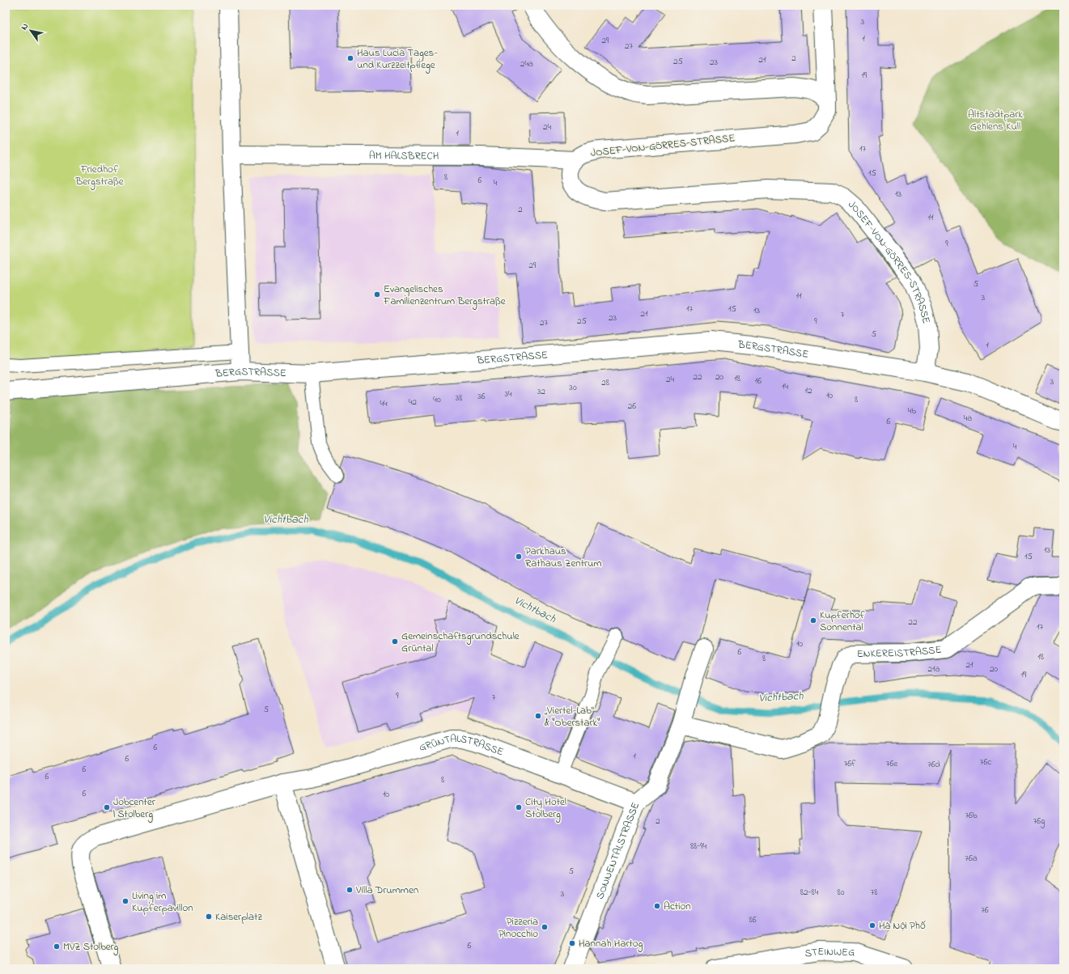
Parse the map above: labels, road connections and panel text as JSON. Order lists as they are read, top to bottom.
{
  "streets": {
    "street": [
      "JOSEF-VON-GÖRRES-STRASSE",
      "AM HALSBRECH",
      "BERGSTRASSE",
      "ENKEREISTRASSE",
      "GRÜNTALSTRASSE",
      "SONNENTALSTRASSE",
      "STEINWEG"
    ]
  },
  "crossings": [
    ["JOSEF-VON-GÖRRES-STRASSE", "AM HALSBRECH"],
    ["JOSEF-VON-GÖRRES-STRASSE", "BERGSTRASSE"],
    ["ENKEREISTRASSE", "SONNENTALSTRASSE"],
    ["GRÜNTALSTRASSE", "SONNENTALSTRASSE"]
  ],
  "water": ["Vichtbach"],
  "parks": ["Altstadtpark Gehlens Kull", "Friedhof Bergstraße"],
  "places": [
    "Haus Lucia Tages- und Kurzzeitpflege",
    "Evangelisches Familienzentrum Bergstraße",
    "Parkhaus Rathaus Zentrum",
    "Kupferhof Sonnental",
    "Gemeinschaftsgrundschule Grüntal",
    "„Viertel-Lab“ & \"Oberstark\"",
    "Jobcenter | Stolberg",
    "City Hotel Stolberg",
    "Villa Drummen",
    "Living im Kupferpavillon",
    "Action",
    "Kaiserplatz",
    "Hà Nội Phố",
    "Pizzeria Pinocchio",
    "Hannah Hartog",
    "MVZ Stolberg"
  ],
  "house_numbers": [
    "3",
    "1",
    "29",
    "27",
    "2",
    "21",
    "25",
    "23",
    "24a",
    "19",
    "24",
    "1",
    "17",
    "15",
    "8",
    "6",
    "4",
    "13",
    "2",
    "11",
    "9",
    "29",
    "5",
    "11",
    "3",
    "17",
    "15",
    "13",
    "21",
    "7",
    "23",
    "25",
    "9",
    "27",
    "5",
    "1",
    "22",
    "20",
    "18",
    "24",
    "16",
    "3",
    "28",
    "14",
    "30",
    "12",
    "32",
    "34",
    "10",
    "36",
    "38",
    "40",
    "8",
    "42",
    "44",
    "26",
    "4b",
    "4a",
    "6",
    "4",
    "13",
    "15",
    "22",
    "17",
    "10",
    "6",
    "18",
    "8",
    "21",
    "21a",
    "20",
    "19",
    "9",
    "7",
    "5",
    "6",
    "1",
    "6",
    "76c",
    "76f",
    "76e",
    "76d",
    "6",
    "6",
    "8",
    "6",
    "10",
    "76b",
    "2",
    "76g",
    "88-94",
    "76a",
    "5",
    "82-84",
    "80",
    "78",
    "3",
    "76",
    "86",
    "6"
  ],
  "north": "top left"
}
